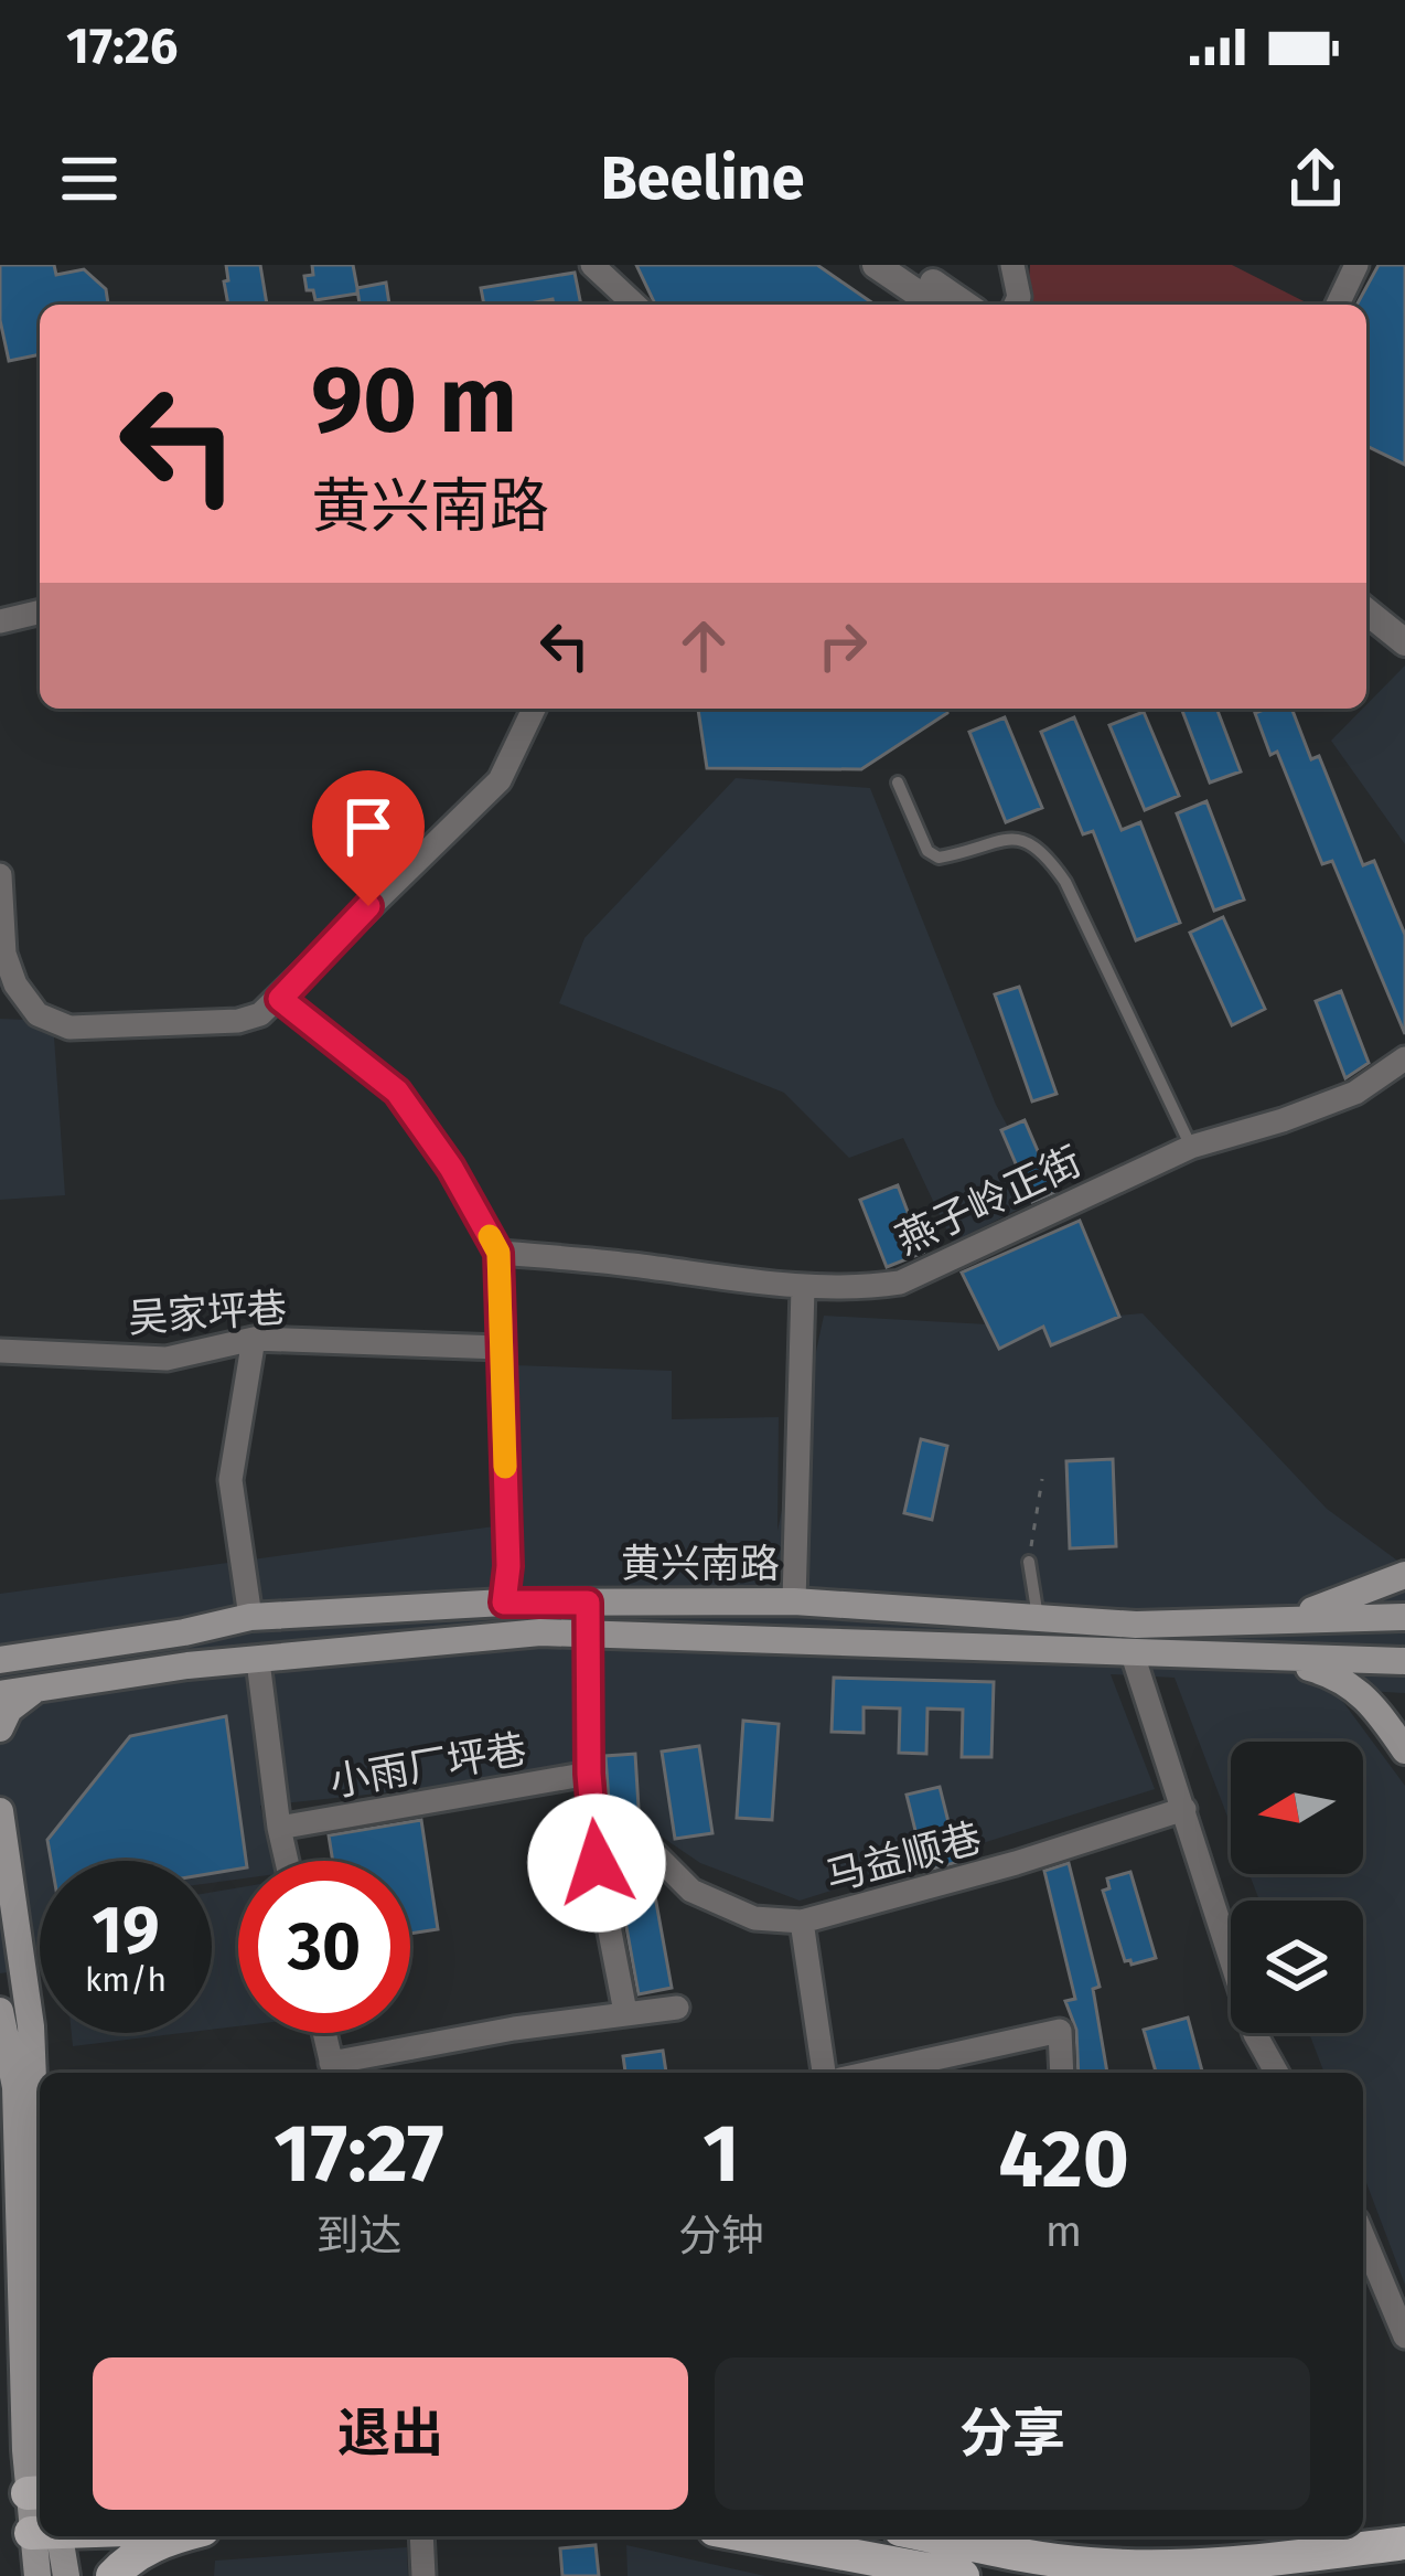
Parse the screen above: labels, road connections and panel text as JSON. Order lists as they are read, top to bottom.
{
  "streets": {
    "main road": ["黄兴南路"],
    "street": [
      "燕子岭正街",
      "吴家坪巷",
      "小雨厂坪巷",
      "马益顺巷"
    ]
  },
  "north": "left",
  "page": {
    "status": "17:26",
    "header": "Beeline",
    "turn": ["90 m", "黄兴南路"],
    "speed": "19 km/h",
    "limit": "30",
    "eta": [
      "17:27",
      "到达",
      "1",
      "分钟",
      "420",
      "m"
    ],
    "buttons": ["退出", "分享"]
  }
}
